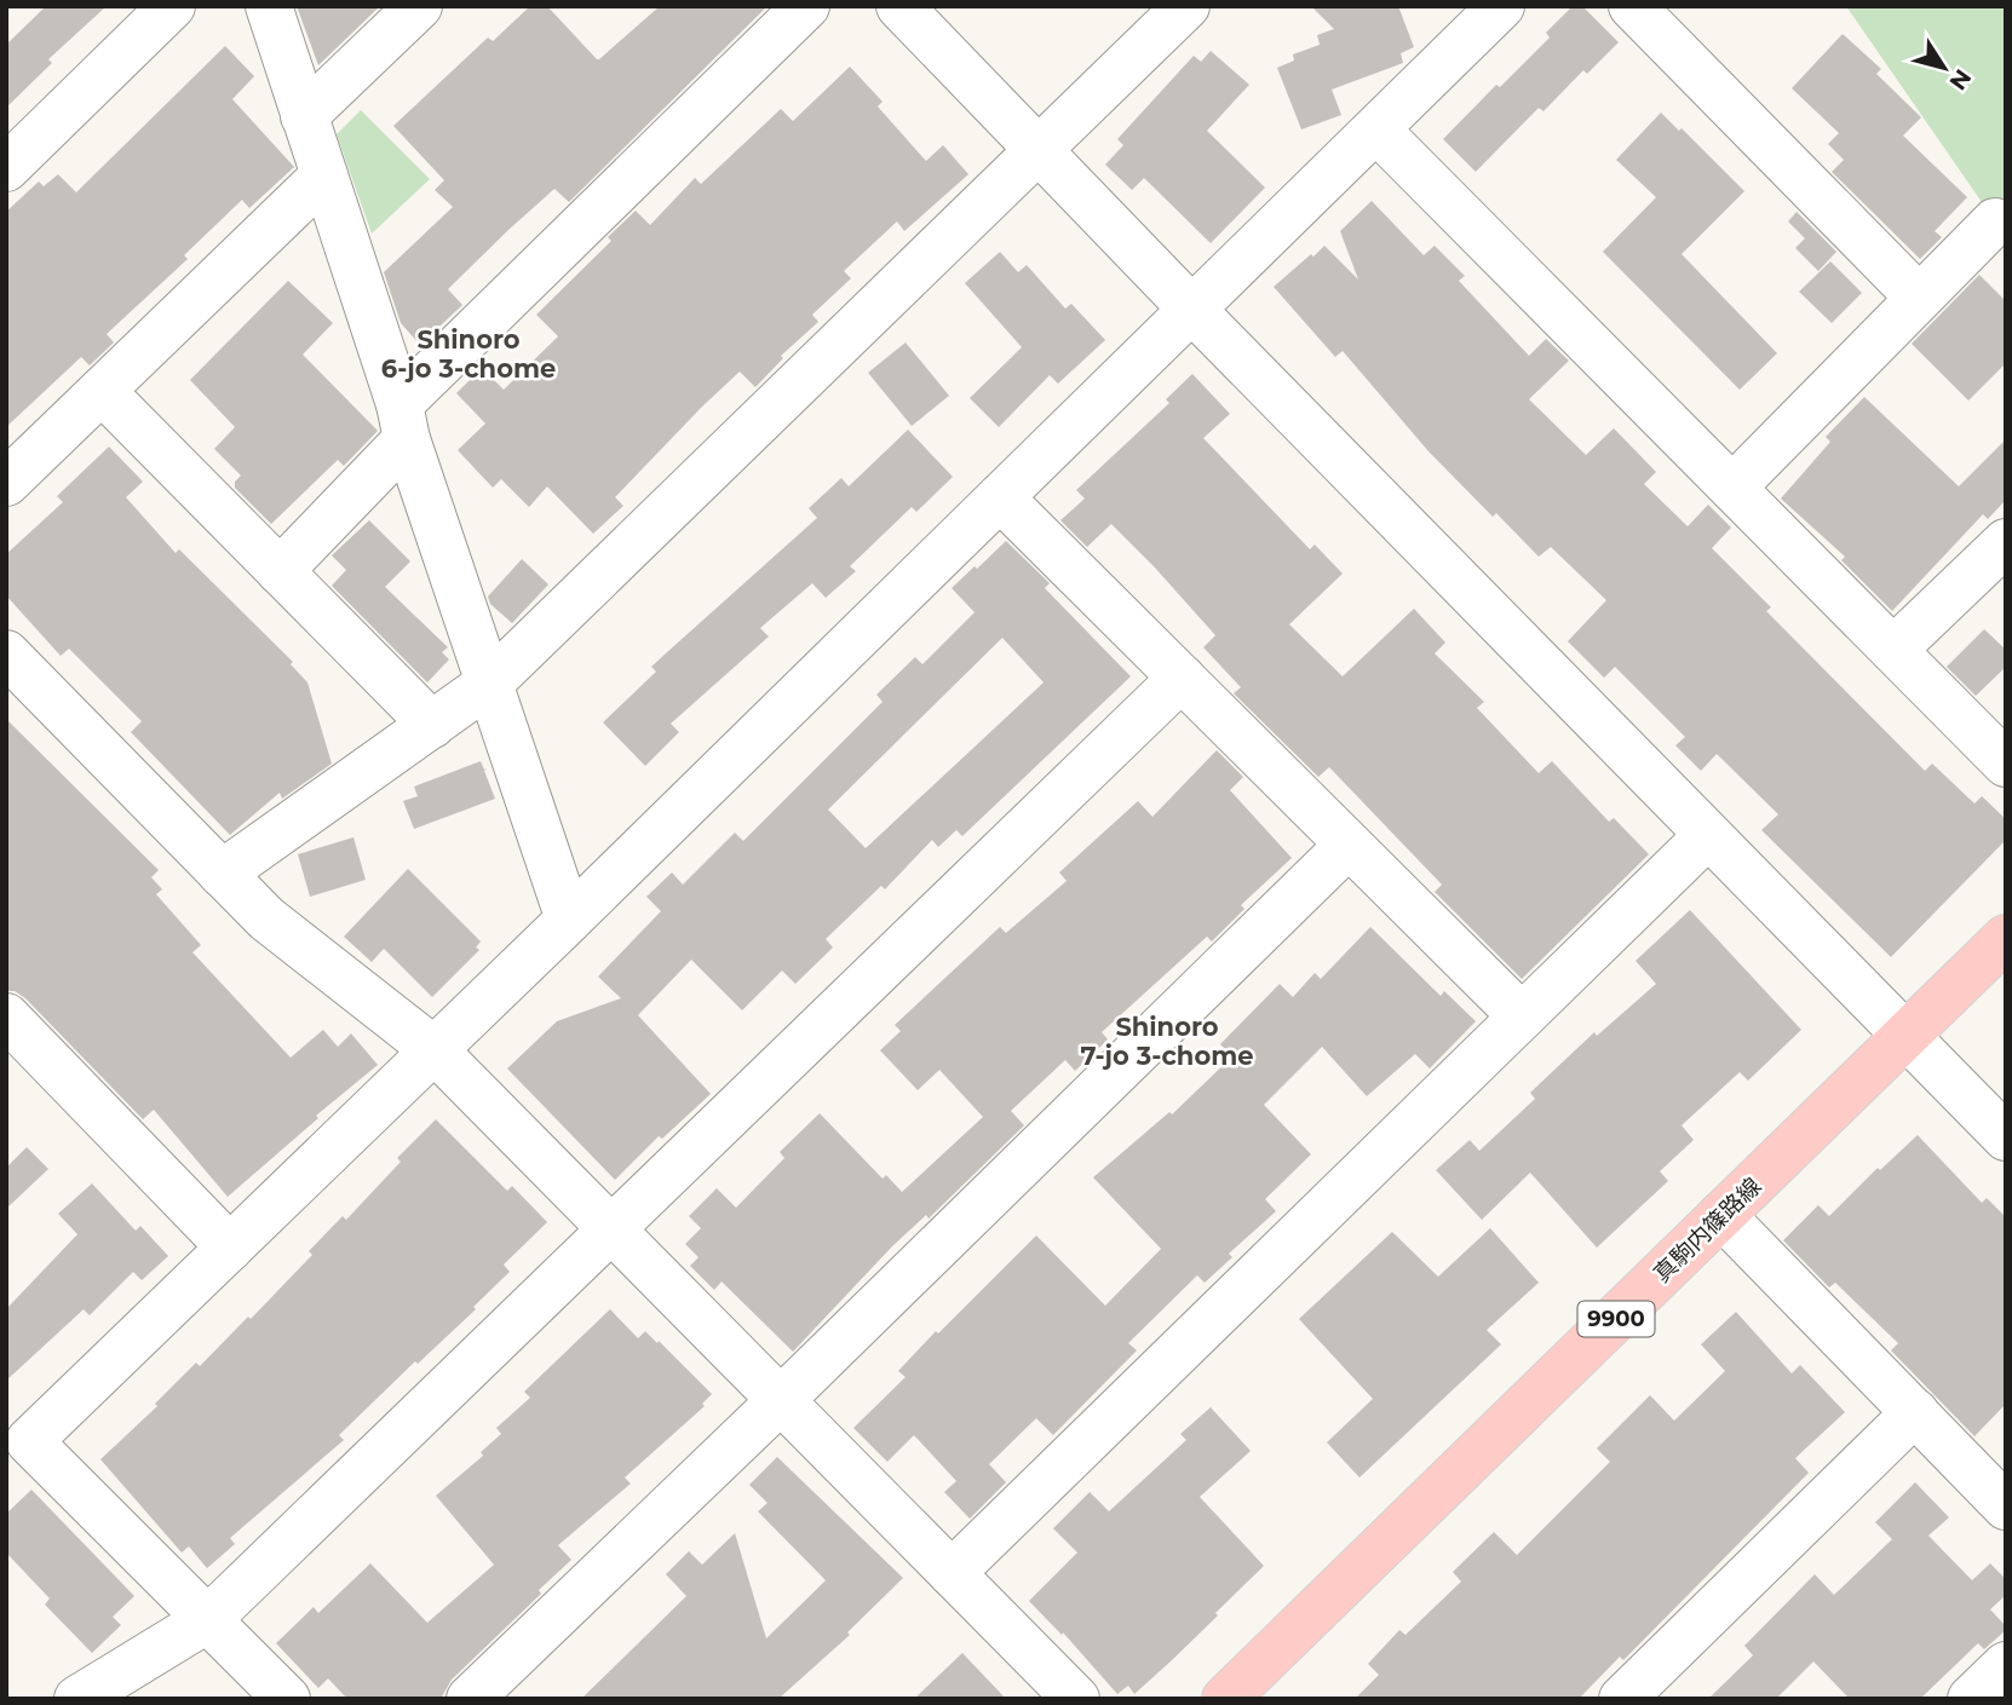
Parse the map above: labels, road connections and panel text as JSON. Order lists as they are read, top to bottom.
{
  "streets": {
    "main road": ["真駒内篠路線", "9900"]
  },
  "districts": ["Shinoro 6-jo 3-chome", "Shinoro 7-jo 3-chome"],
  "north": "bottom right"
}
